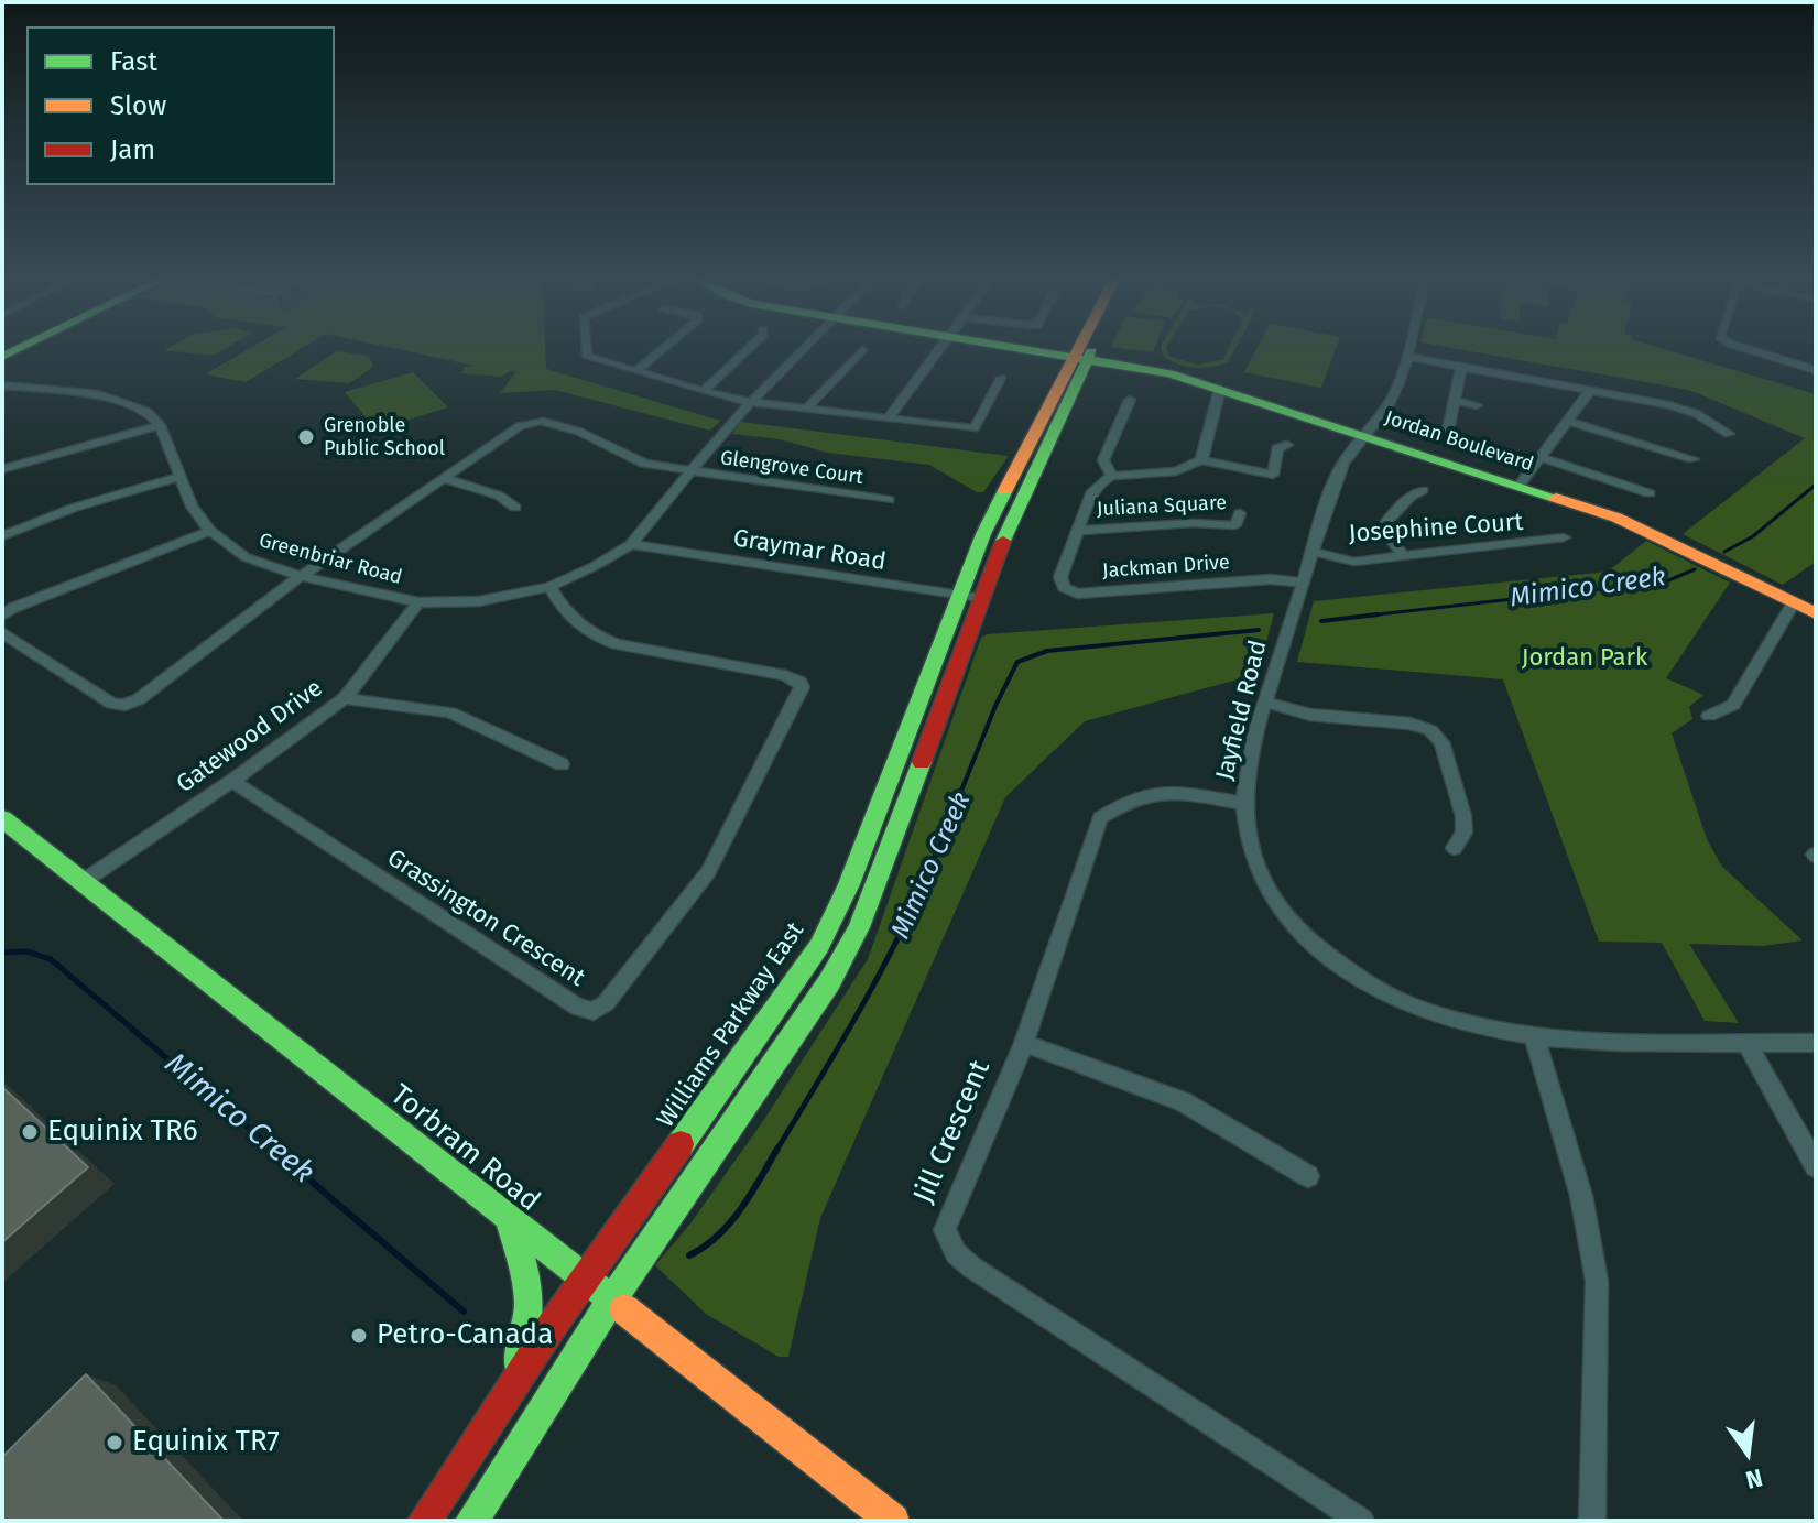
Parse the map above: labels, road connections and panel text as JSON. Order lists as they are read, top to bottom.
{
  "streets": {
    "main road": ["Jordan Boulevard", "Williams Parkway East", "Torbram Road"],
    "street": [
      "Glengrove Court",
      "Juliana Square",
      "Josephine Court",
      "Graymar Road",
      "Greenbriar Road",
      "Jackman Drive",
      "Jayfield Road",
      "Gatewood Drive",
      "Grassington Crescent",
      "Jill Crescent"
    ]
  },
  "crossings": [
    ["Jordan Boulevard", "Jayfield Road"],
    ["Jordan Boulevard", "Williams Parkway East"],
    ["Glengrove Court", "Greenbriar Road"],
    ["Juliana Square", "Jackman Drive"],
    ["Josephine Court", "Jayfield Road"],
    ["Graymar Road", "Greenbriar Road"],
    ["Graymar Road", "Williams Parkway East"],
    ["Greenbriar Road", "Gatewood Drive"],
    ["Greenbriar Road", "Grassington Crescent"],
    ["Jackman Drive", "Jayfield Road"],
    ["Jayfield Road", "Jill Crescent"],
    ["Gatewood Drive", "Grassington Crescent"],
    ["Gatewood Drive", "Torbram Road"],
    ["Williams Parkway East", "Torbram Road"]
  ],
  "water": ["Mimico Creek"],
  "parks": ["Jordan Park"],
  "places": [
    "Grenoble Public School",
    "Equinix TR6",
    "Petro-Canada",
    "Equinix TR7"
  ],
  "legend": ["Fast", "Slow", "Jam"],
  "north": "bottom"
}
